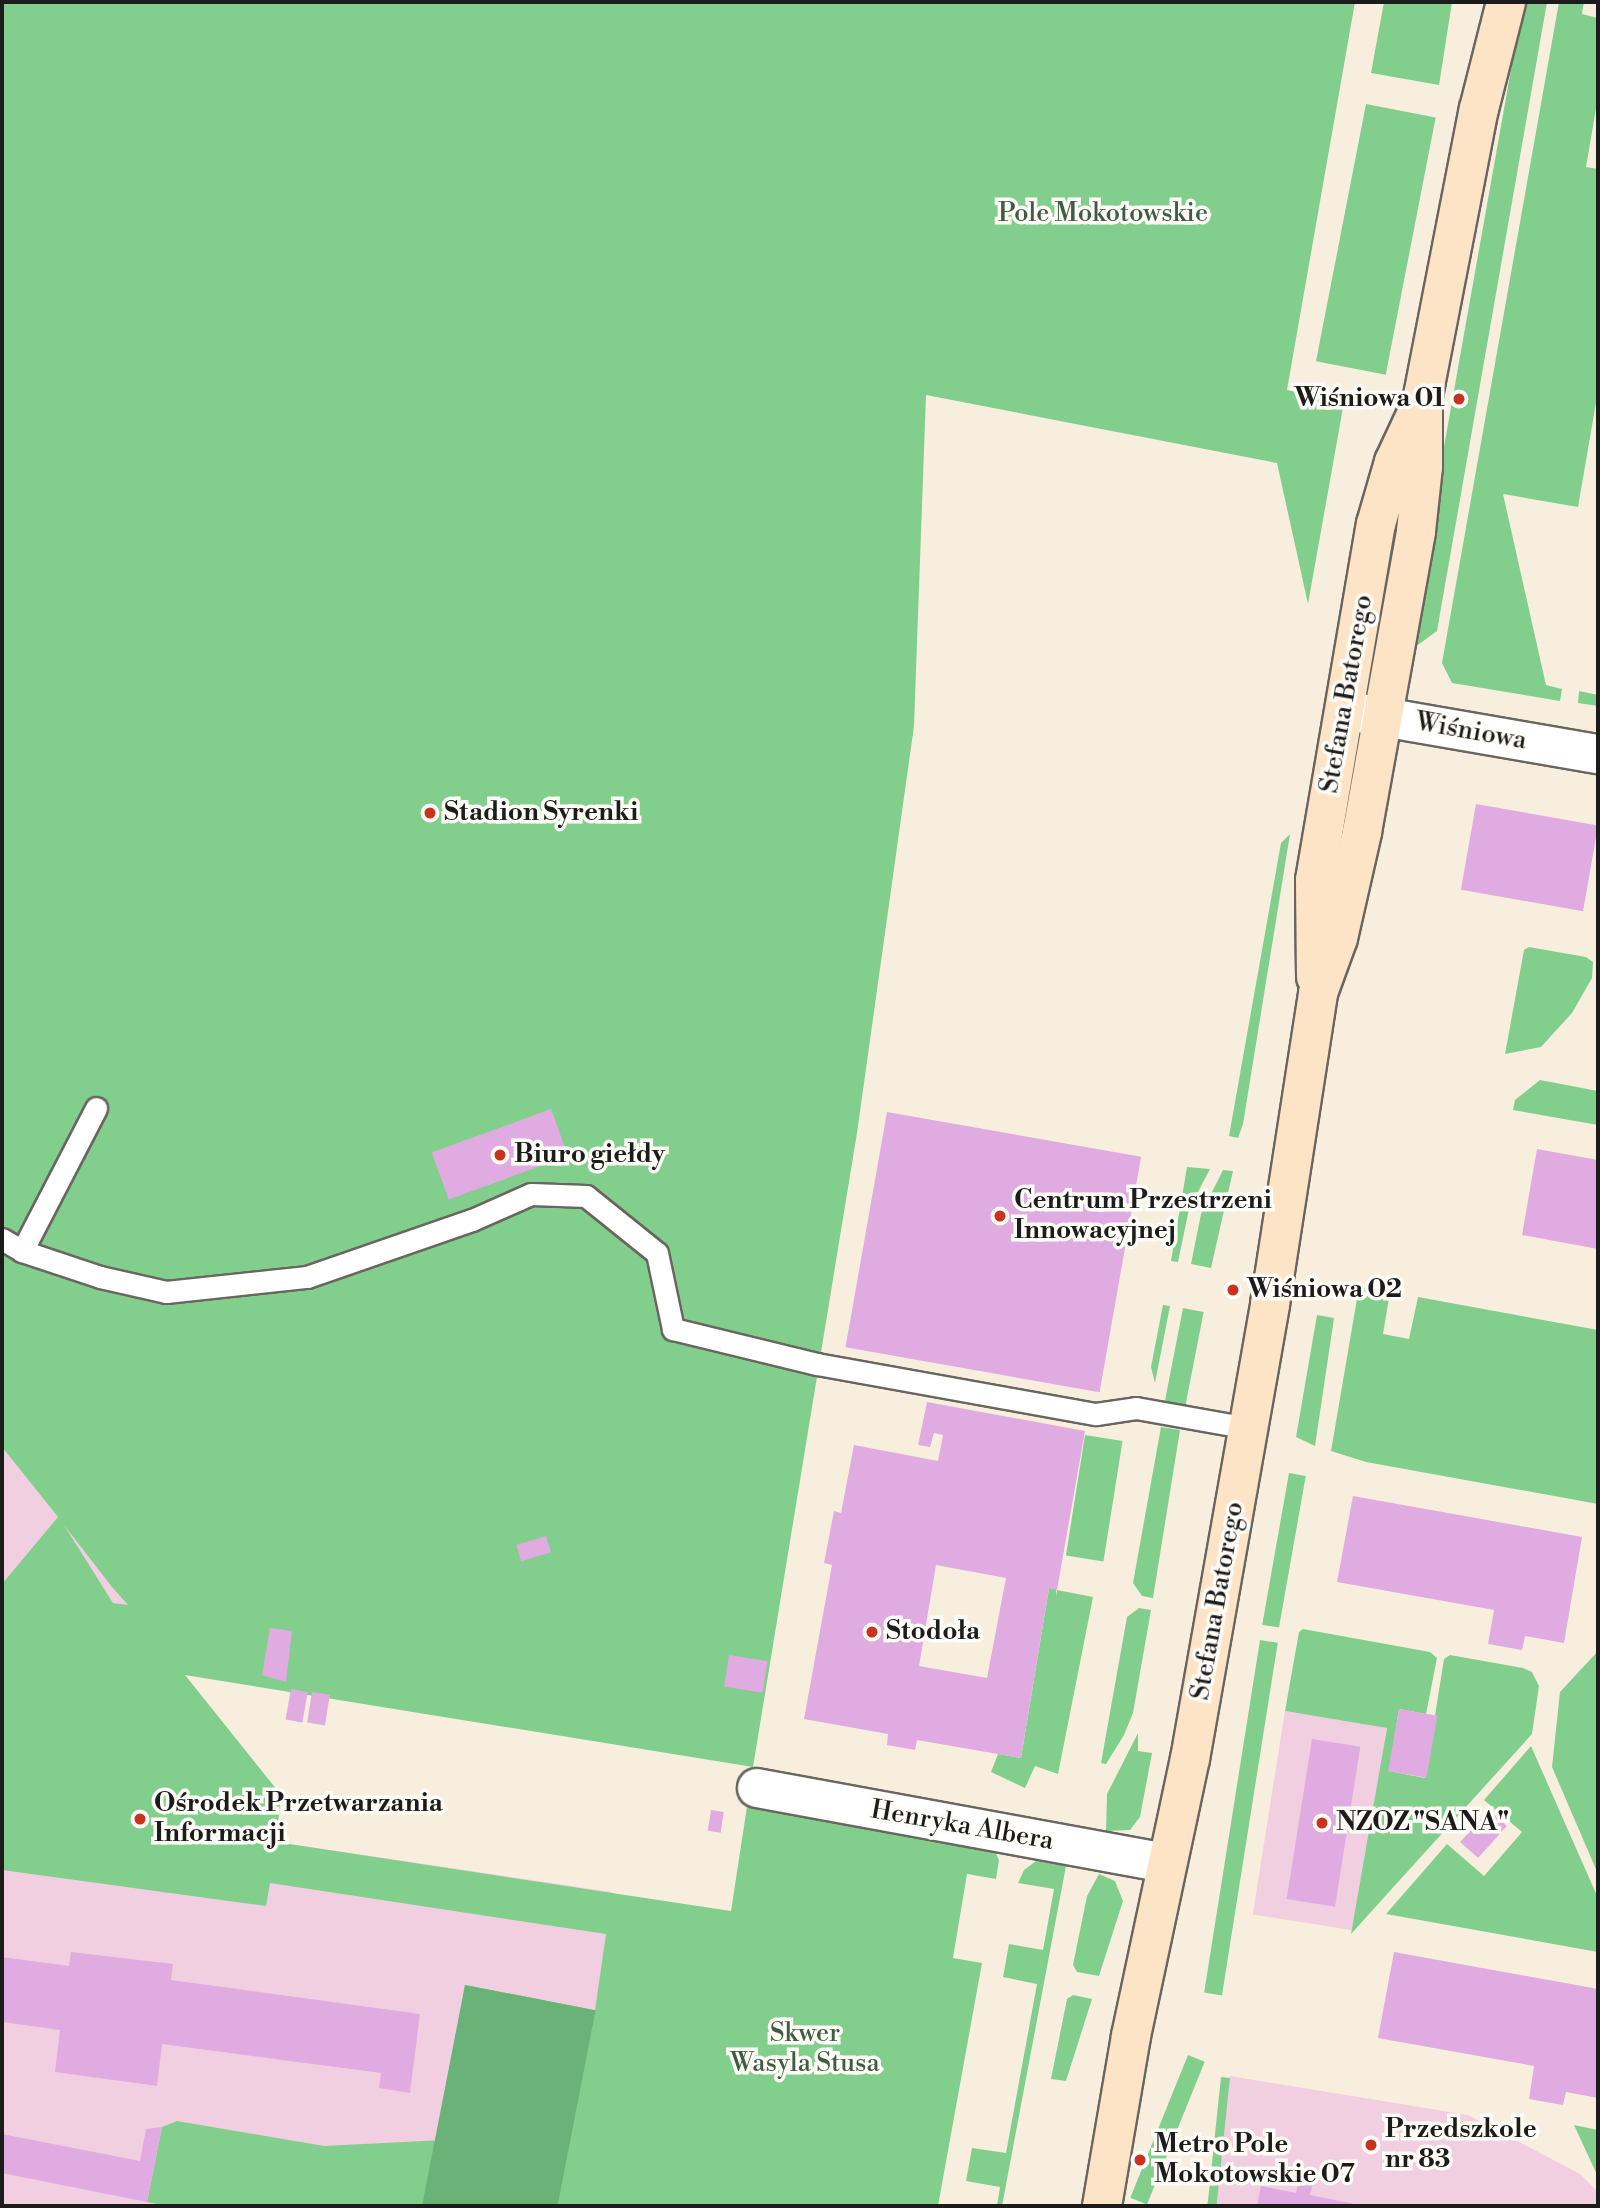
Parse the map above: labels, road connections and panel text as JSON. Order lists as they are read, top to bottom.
{
  "streets": {
    "street": ["Stefana Batorego", "Wiśniowa", "Henryka Albera"]
  },
  "crossings": [
    ["Stefana Batorego", "Wiśniowa"],
    ["Stefana Batorego", "Henryka Albera"]
  ],
  "parks": ["Pole Mokotowskie", "Skwer Wasyla Stusa"],
  "places": [
    "Wiśniowa 01",
    "Stadion Syrenki",
    "Biuro giełdy",
    "Centrum Przestrzeni Innowacyjnej",
    "Wiśniowa 02",
    "Stodoła",
    "Ośrodek Przetwarzania Informacji",
    "NZOZ \"SANA\"",
    "Przedszkole nr 83",
    "Metro Pole Mokotowskie 07"
  ]
}
